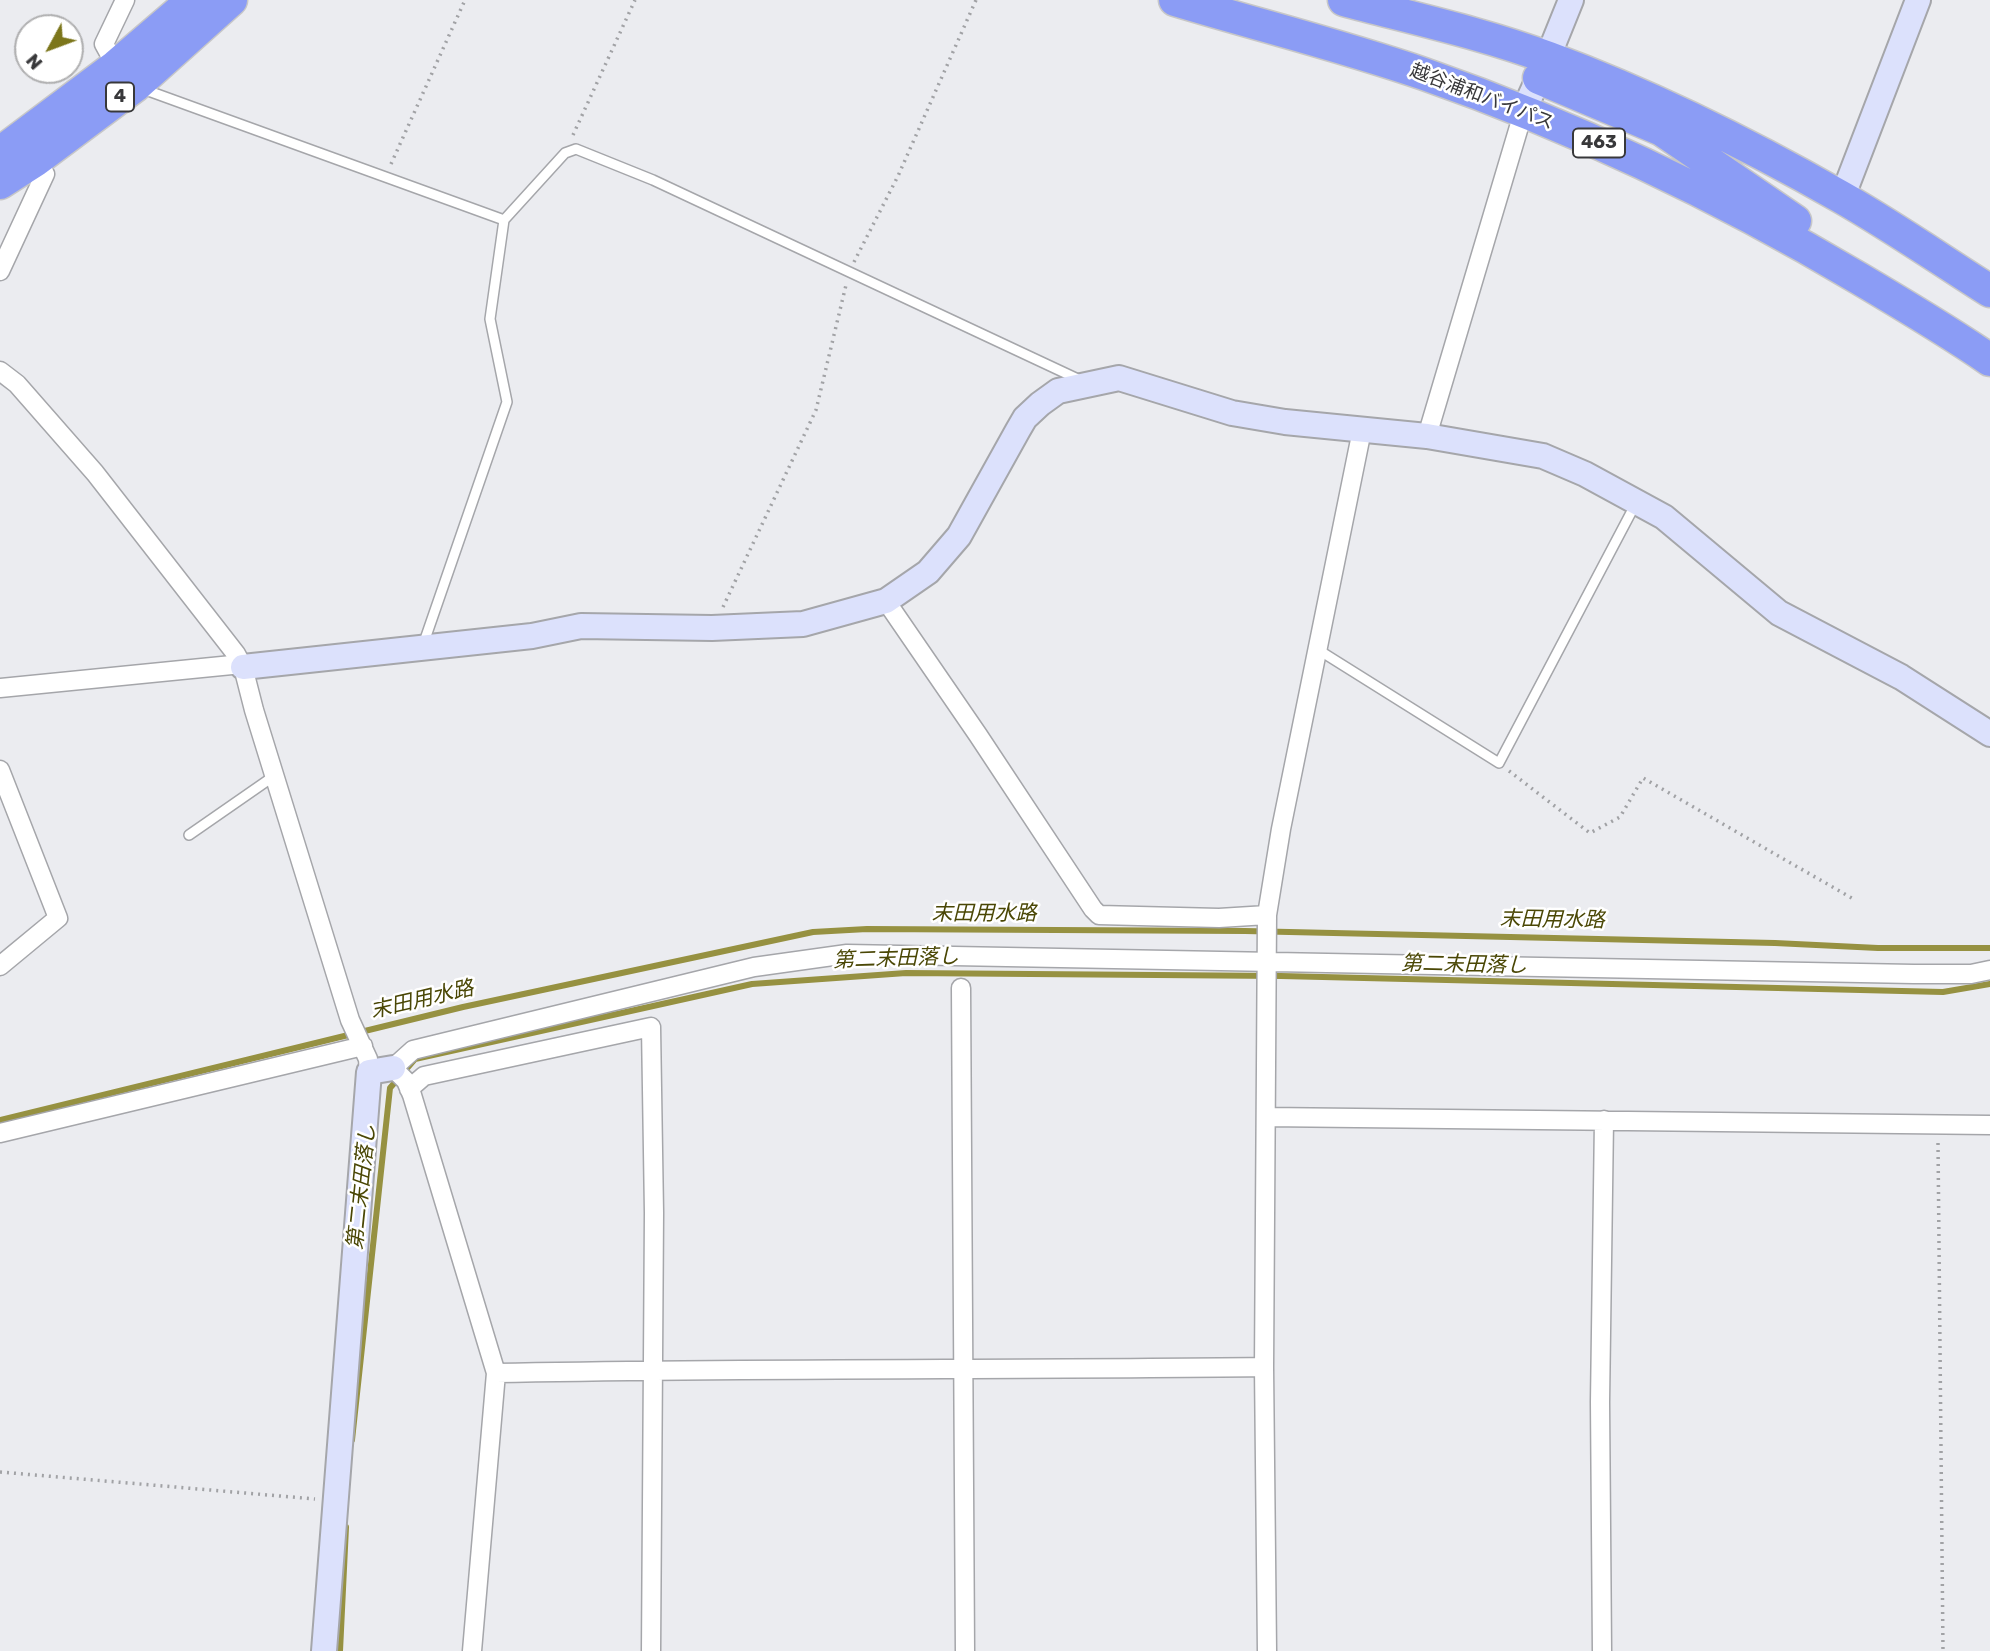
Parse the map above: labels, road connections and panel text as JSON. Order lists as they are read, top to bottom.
{
  "streets": {
    "highway": ["4", "越谷浦和バイパス", "463"]
  },
  "water": ["末田用水路", "第二末田落し"],
  "north": "bottom left"
}
